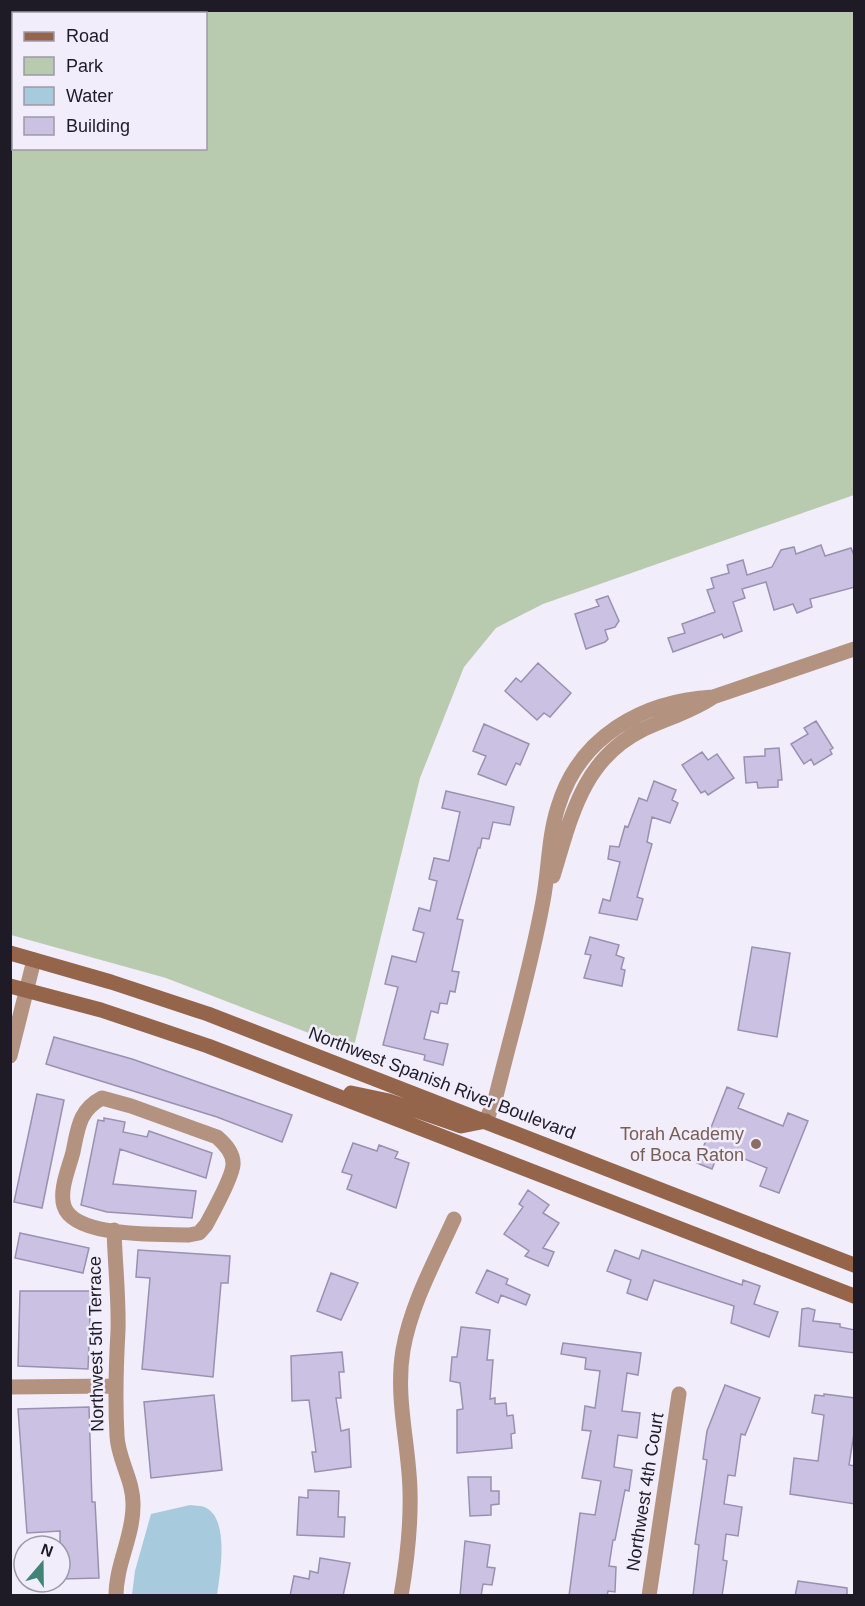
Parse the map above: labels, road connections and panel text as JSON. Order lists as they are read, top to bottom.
{
  "streets": {
    "main road": ["Northwest Spanish River Boulevard"],
    "street": ["Northwest 5th Terrace", "Northwest 4th Court"]
  },
  "places": ["Torah Academy of Boca Raton"],
  "legend": [
    "Road",
    "Park",
    "Water",
    "Building"
  ],
  "north": "top"
}
